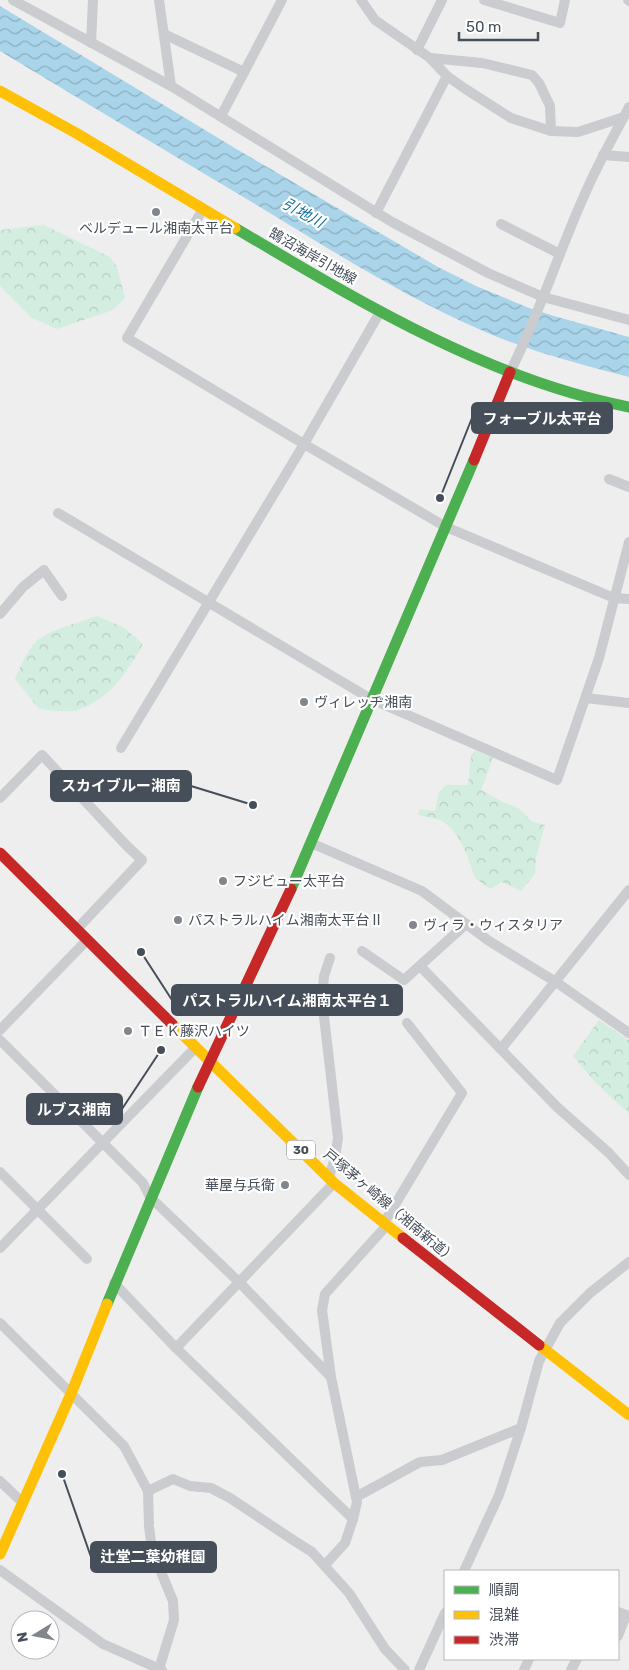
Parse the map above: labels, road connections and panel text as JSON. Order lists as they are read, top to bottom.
{
  "streets": {
    "street": ["鵠沼海岸引地線", "30", "戸塚茅ヶ崎線（湘南新道）"]
  },
  "water": ["引地川"],
  "places": [
    "ベルデュール湘南太平台",
    "フォーブル太平台",
    "ヴィレッヂ湘南",
    "スカイブルー湘南",
    "フジビュー太平台",
    "パストラルハイム湘南太平台Ⅱ",
    "ヴィラ・ウィスタリア",
    "パストラルハイム湘南太平台１",
    "ＴＥＫ藤沢ハイツ",
    "ルブス湘南",
    "華屋与兵衛",
    "辻堂二葉幼稚園"
  ],
  "legend": ["順調", "混雑", "渋滞"],
  "scale_bar": "50 m",
  "north": "left"
}
